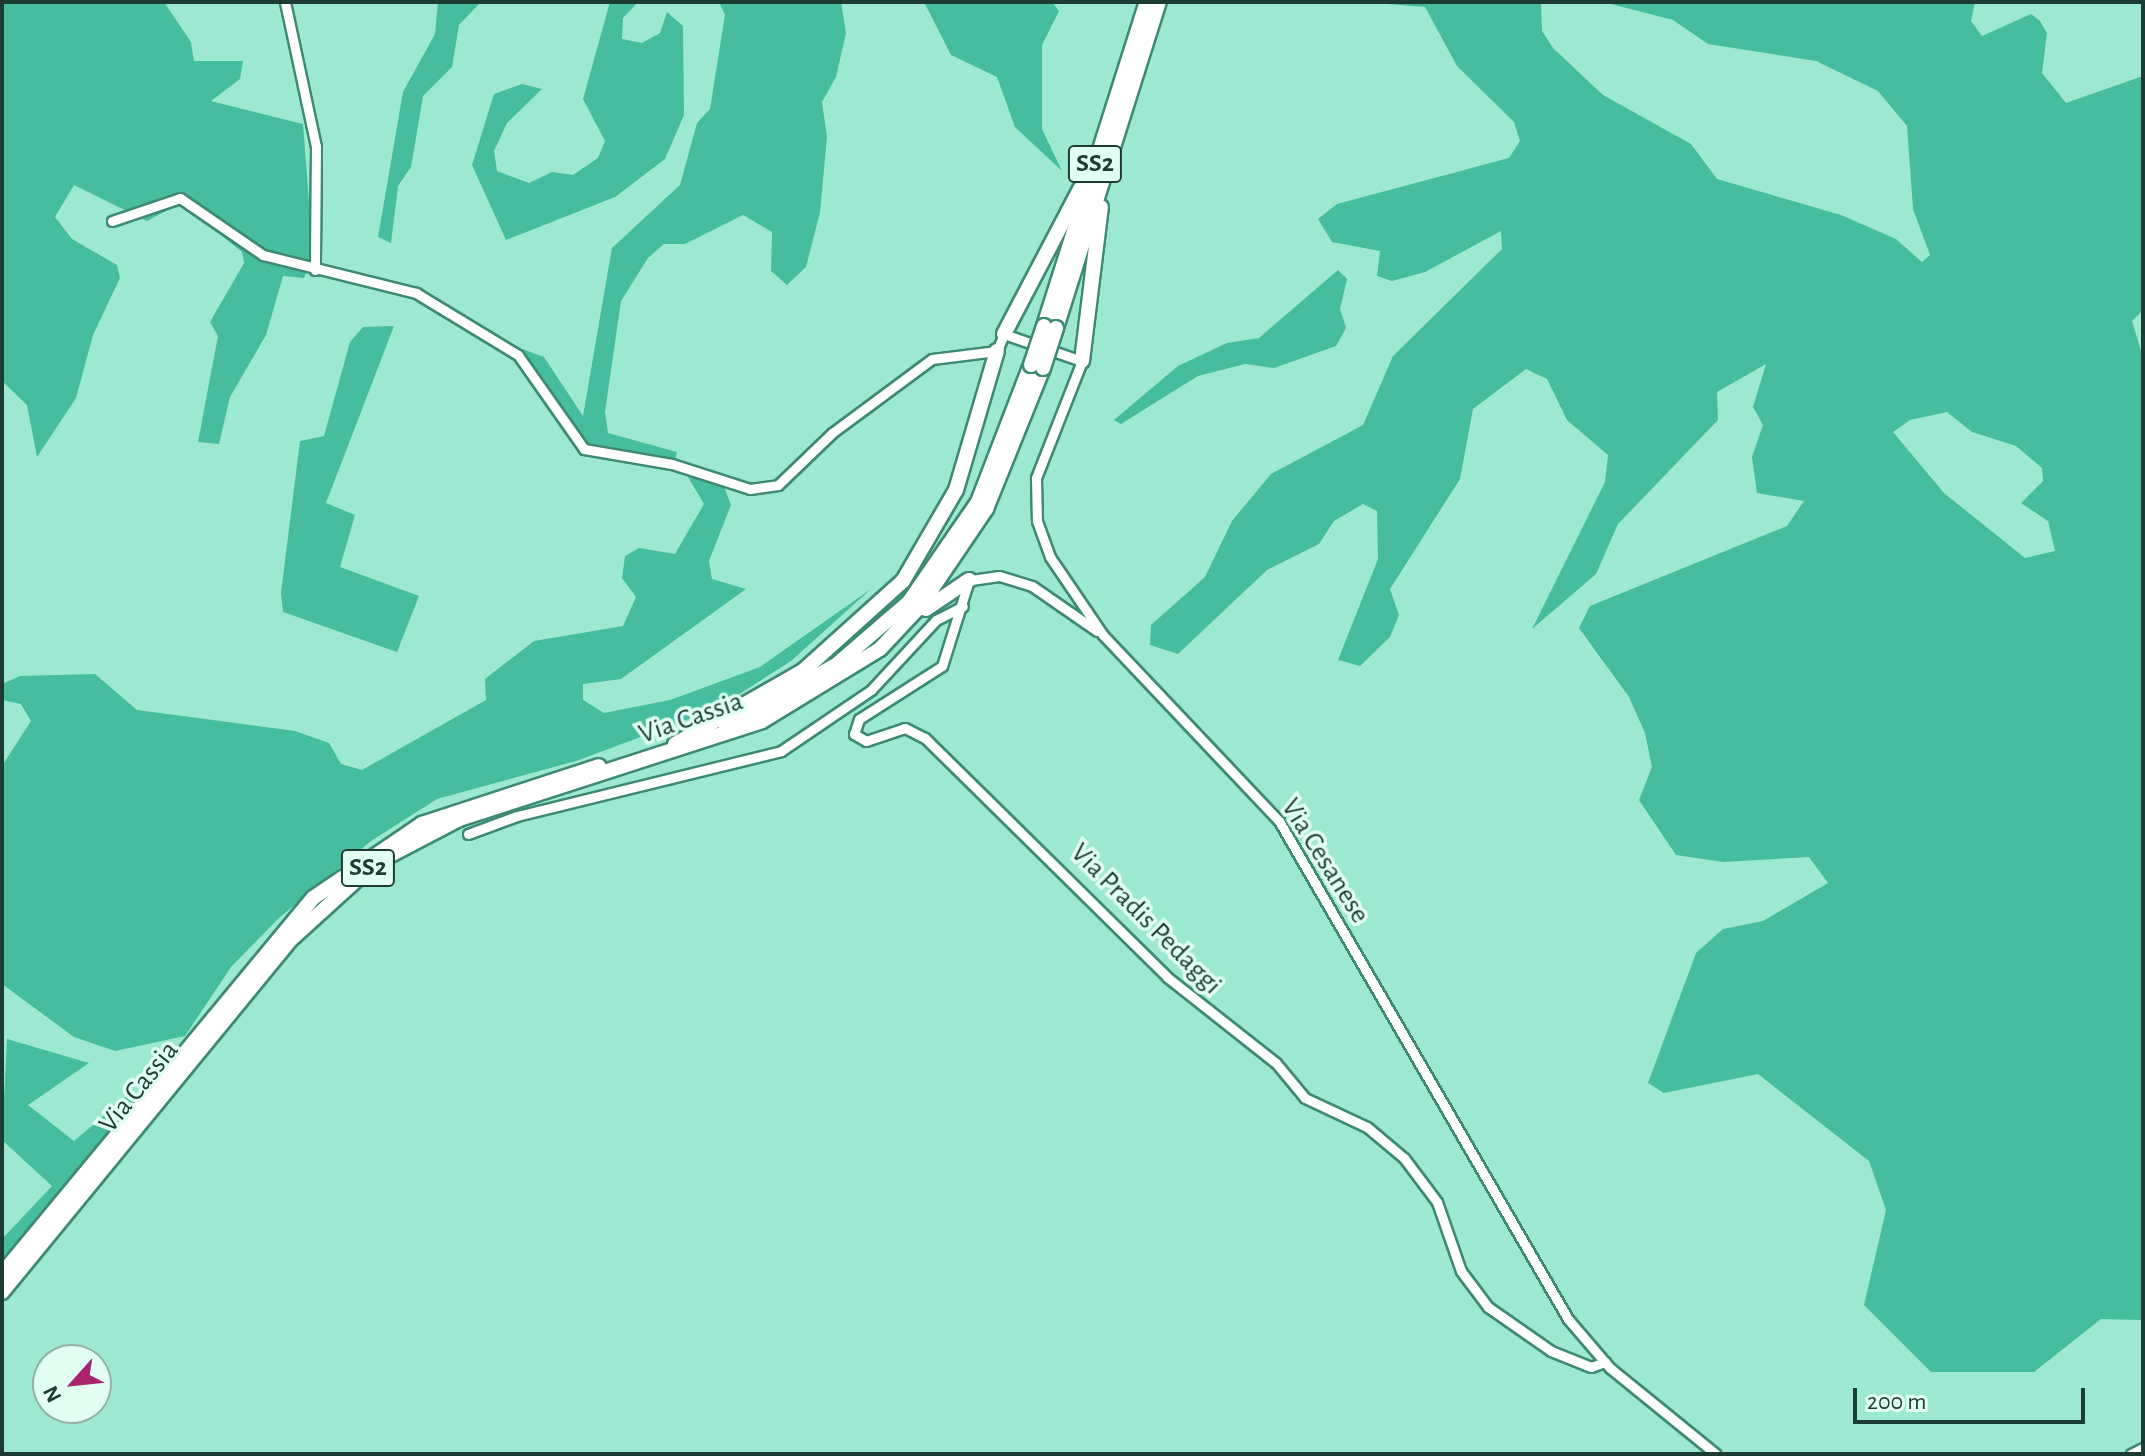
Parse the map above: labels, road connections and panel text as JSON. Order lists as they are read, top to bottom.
{
  "streets": {
    "highway": ["SS2", "Via Cassia"],
    "street": ["Via Cesanese", "Via Pradis Pedaggi"]
  },
  "crossings": [
    ["Via Cesanese", "Via Pradis Pedaggi"]
  ],
  "scale_bar": "200 m",
  "north": "bottom left"
}
